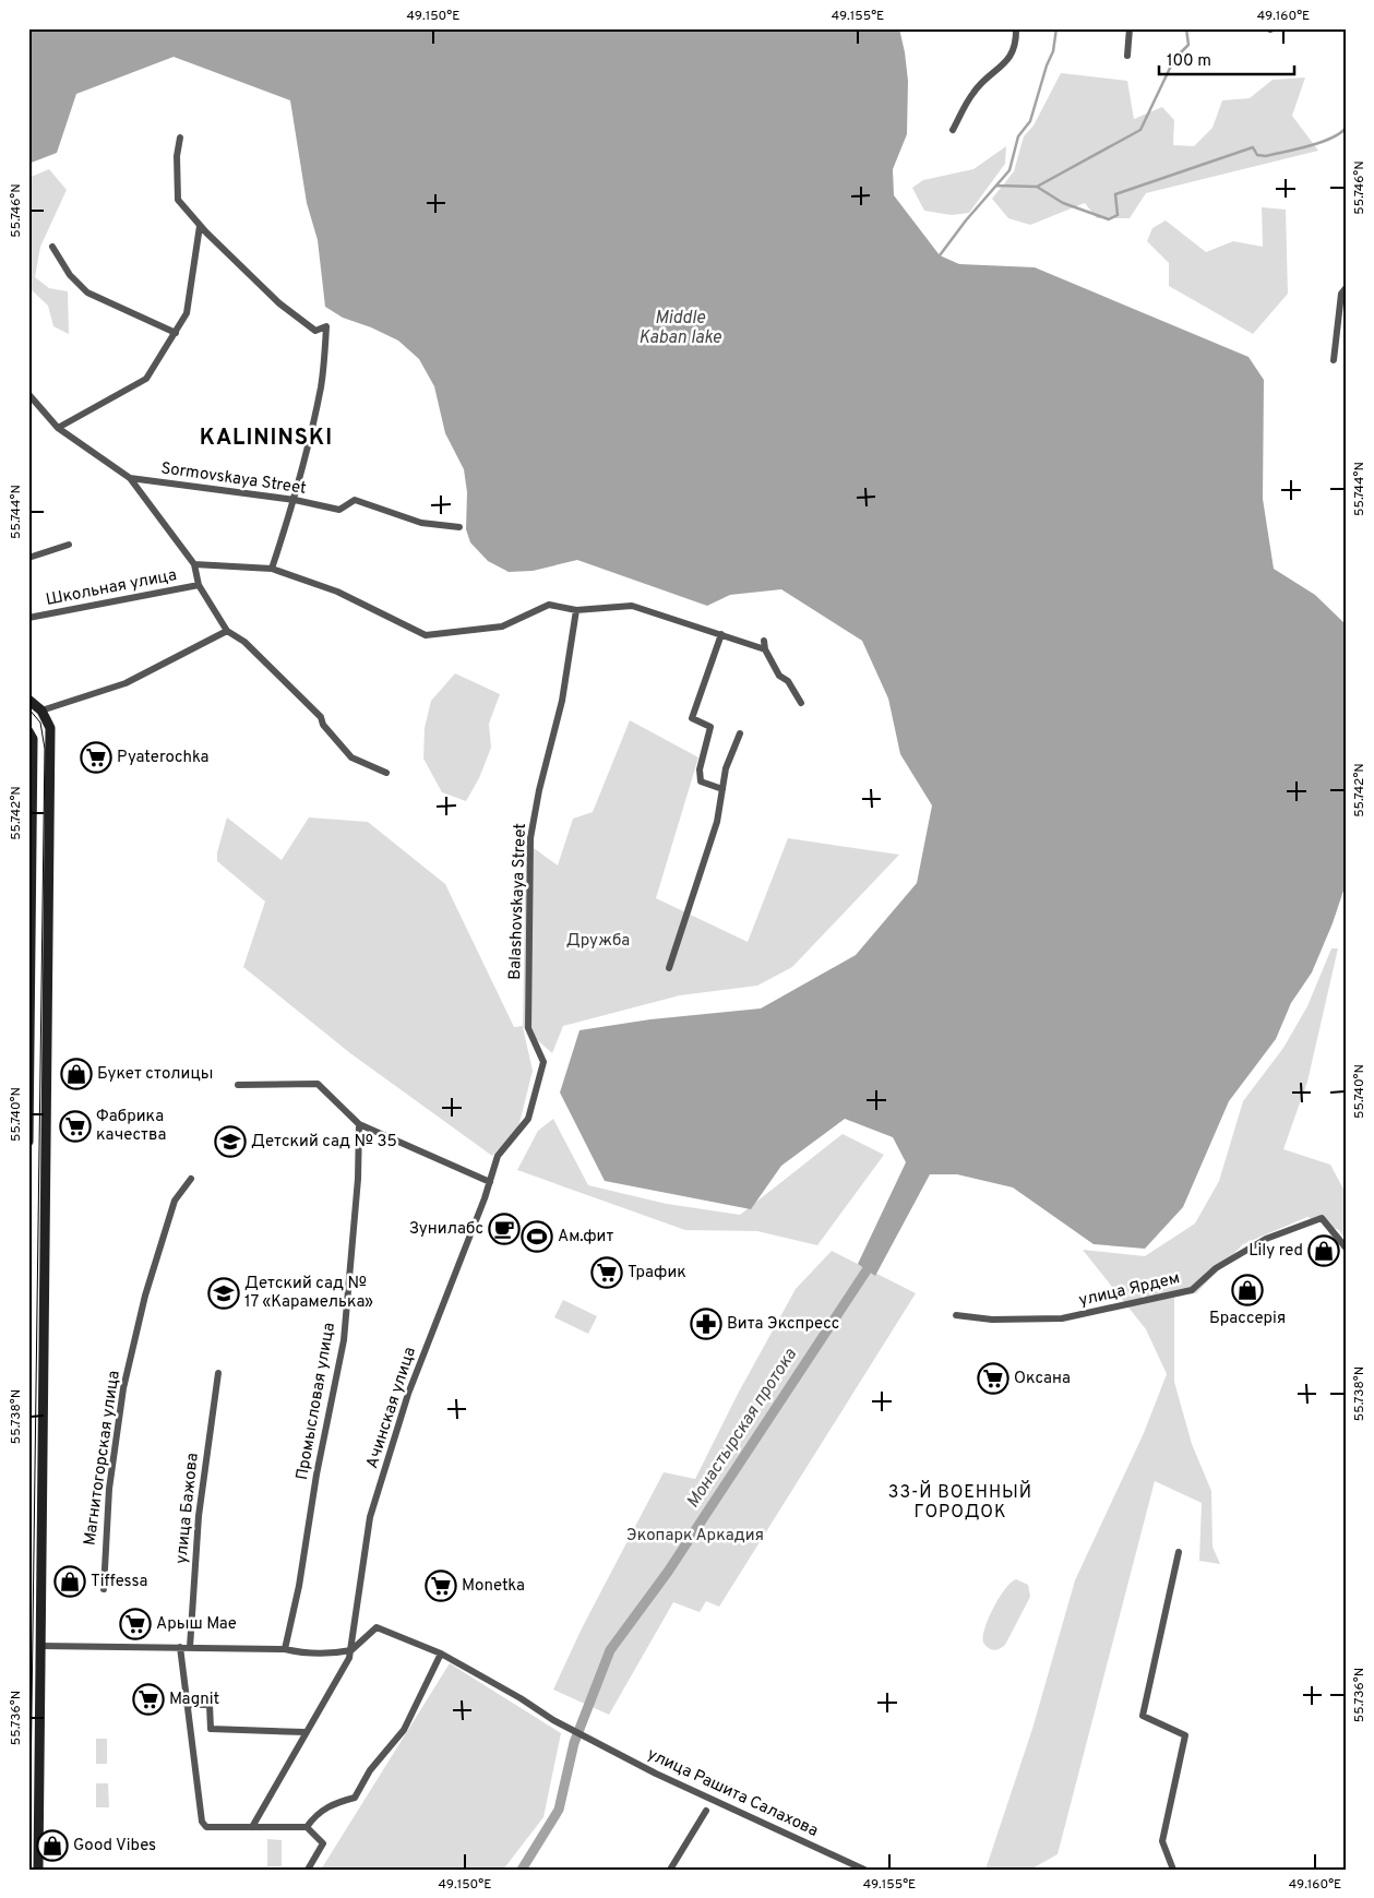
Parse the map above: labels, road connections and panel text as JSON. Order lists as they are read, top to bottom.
{
  "streets": {
    "street": [
      "Sormovskaya Street",
      "Школьная улица",
      "Balashovskaya Street",
      "улица Ярдем",
      "Промысловая улица",
      "Ачинская улица",
      "Магнитогорская улица",
      "улица Бажова",
      "улица Рашита Салахова"
    ]
  },
  "crossings": [
    ["Школьная улица", "Balashovskaya Street"],
    ["Balashovskaya Street", "Ачинская улица"]
  ],
  "districts": ["KALININSKI", "33-Й ВОЕННЫЙ ГОРОДОК"],
  "water": ["Middle Kaban lake", "Монастырская протока"],
  "parks": ["Дружба", "Экопарк Аркадия"],
  "places": {
    "supermarket": [
      "Pyaterochka",
      "Фабрика качества",
      "Трафик",
      "Оксана",
      "Monetka",
      "Арыш Мае",
      "Magnit"
    ],
    "shop": [
      "Букет столицы",
      "Lily red",
      "Брассерiя",
      "Tiffessa",
      "Good Vibes"
    ],
    "school or university": ["Детский сад № 35", "Детский сад № 17 «Карамелька»"],
    "cafe": ["Зунилабс"],
    "sports": ["Ам.фит"],
    "pharmacy": ["Вита Экспресс"]
  },
  "scale_bar": "100 m",
  "coordinates": [
    "49.150°E",
    "49.155°E",
    "49.160°E",
    "55.746°N",
    "55.744°N",
    "55.742°N",
    "55.740°N",
    "55.738°N",
    "55.736°N"
  ]
}
